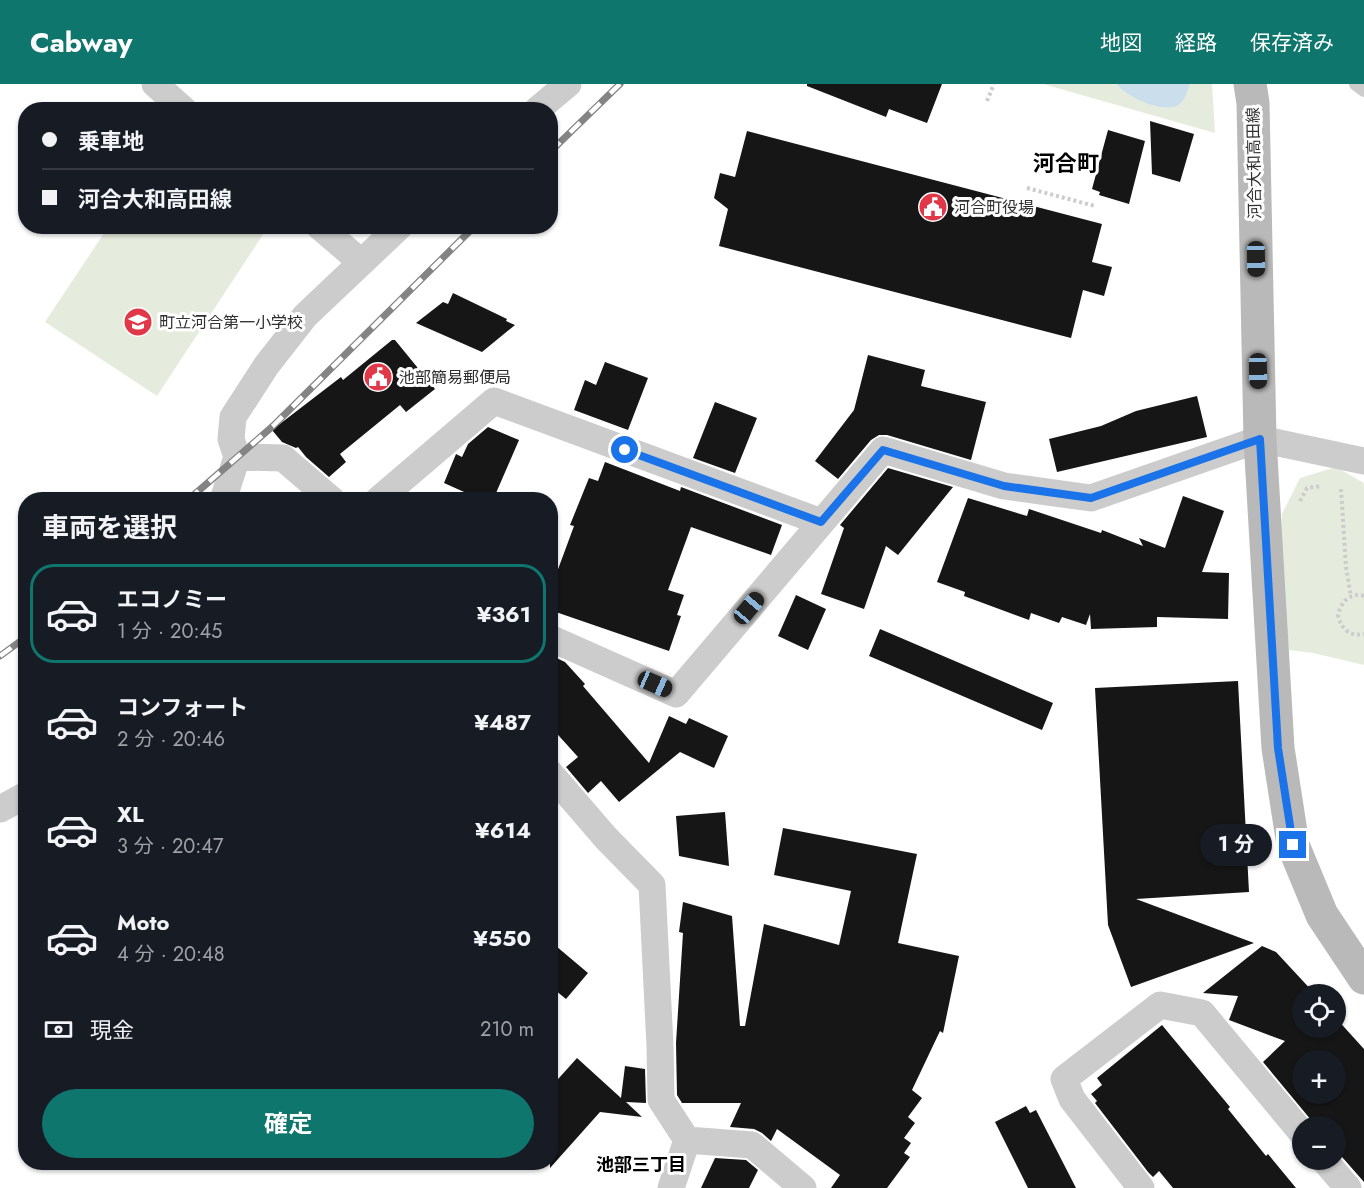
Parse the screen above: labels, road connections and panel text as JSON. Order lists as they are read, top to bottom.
{
  "streets": {
    "main road": ["河合大和高田線"]
  },
  "districts": ["河合町", "池部三丁目"],
  "places": {
    "public building": ["河合町役場", "池部簡易郵便局"],
    "school or university": ["町立河合第一小学校"]
  },
  "page": {
    "header": "Cabway",
    "nav": ["地図", "経路", "保存済み"],
    "banner": ["乗車地", "河合大和高田線"],
    "heading": "車両を選択",
    "list": [
      {
        "name": "エコノミー",
        "note": "1 分 · 20:45",
        "value": "¥361"
      },
      {
        "name": "コンフォート",
        "note": "2 分 · 20:46",
        "value": "¥487"
      },
      {
        "name": "XL",
        "note": "3 分 · 20:47",
        "value": "¥614"
      },
      {
        "name": "Moto",
        "note": "4 分 · 20:48",
        "value": "¥550"
      }
    ],
    "bubble": "1 分",
    "map_buttons": ["+", "−"],
    "pay": ["現金", "210 m"],
    "buttons": "確定"
  }
}
